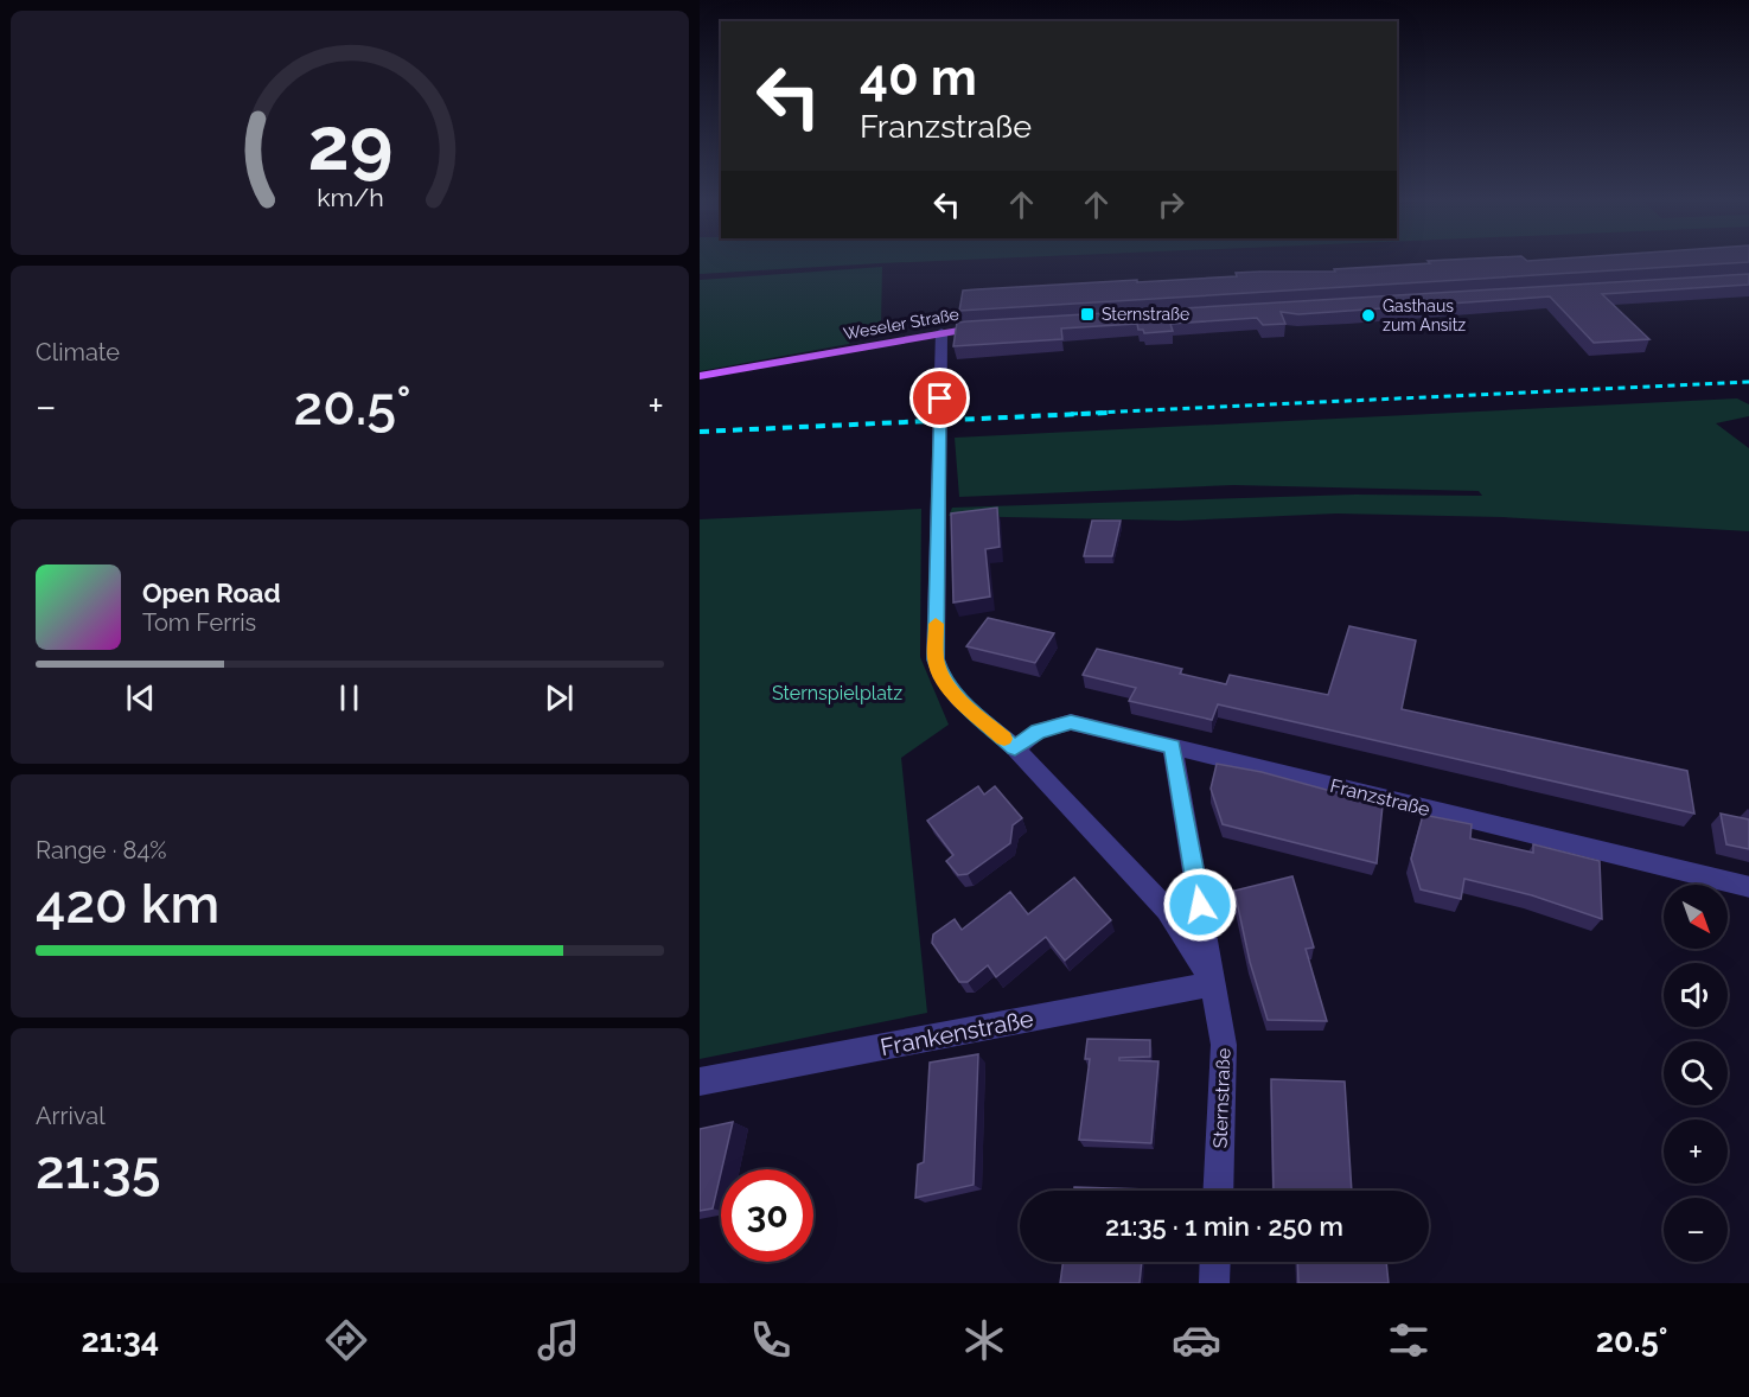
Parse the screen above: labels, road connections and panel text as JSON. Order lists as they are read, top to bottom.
{
  "streets": {
    "main road": ["Weseler Straße"],
    "street": ["Franzstraße", "Frankenstraße", "Sternstraße"]
  },
  "crossings": [
    ["Weseler Straße", "Sternstraße"],
    ["Franzstraße", "Sternstraße"],
    ["Frankenstraße", "Sternstraße"]
  ],
  "parks": ["Sternspielplatz"],
  "places": {
    "transit": ["Sternstraße"],
    "other": ["Gasthaus zum Ansitz"]
  },
  "north": "bottom right",
  "page": {
    "turn": ["40 m", "Franzstraße"],
    "tile": [
      "Climate",
      ["Range · 84%", "420 km"],
      ["Arrival", "21:35"]
    ],
    "heat": ["−", "20.5°", "+"],
    "song": ["Open Road", "Tom Ferris"],
    "map_buttons": ["+", "−"],
    "limit": "30",
    "trip": "21:35 · 1 min · 250 m",
    "tabs": ["21:34", "20.5°"],
    "gauge": ["29", "km/h"]
  }
}
